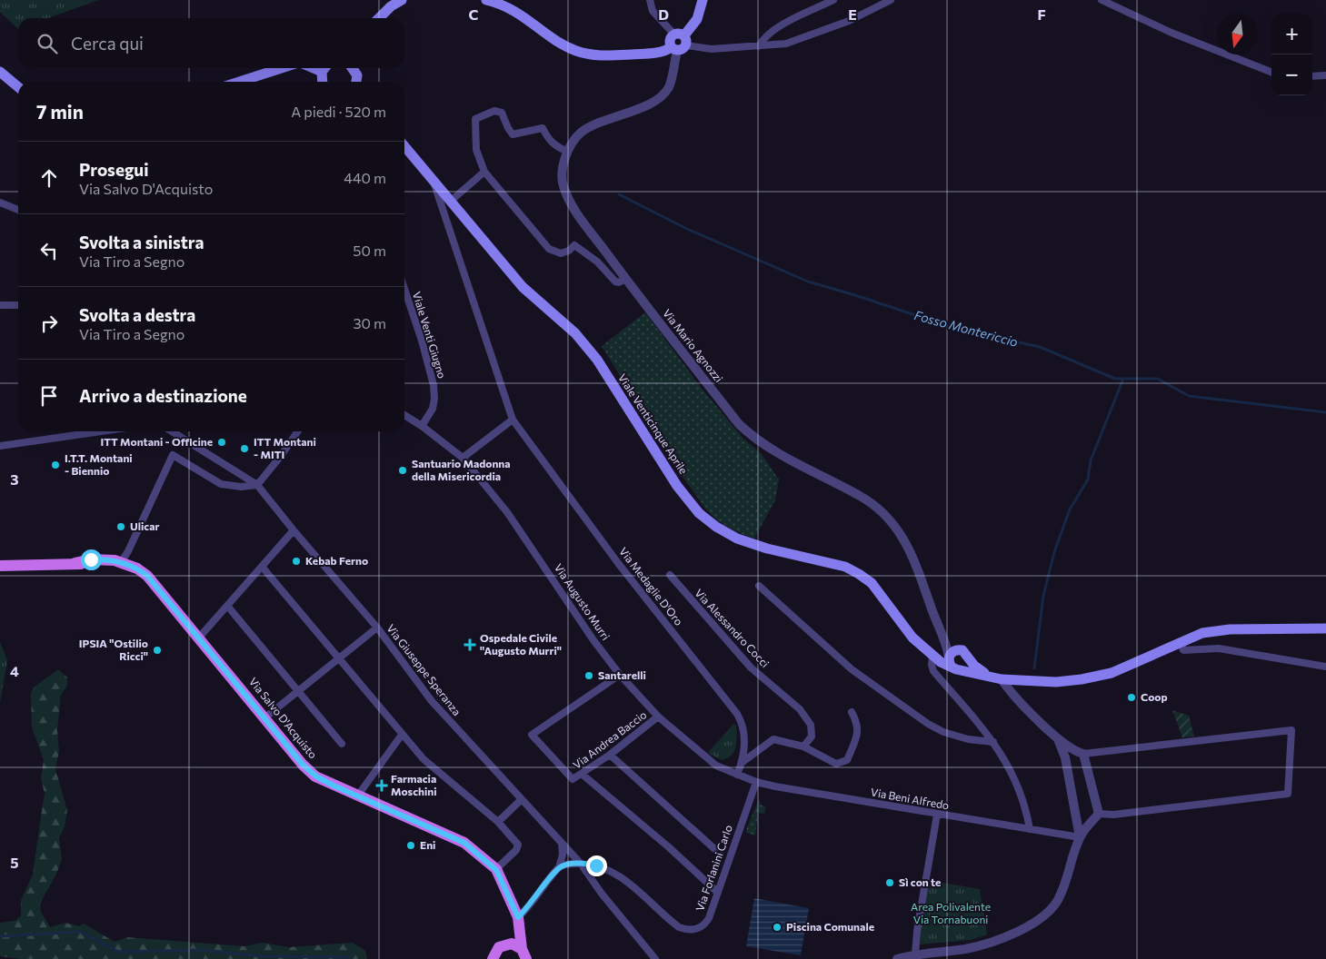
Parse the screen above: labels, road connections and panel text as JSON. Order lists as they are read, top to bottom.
{
  "streets": {
    "main road": ["Viale Venticinque Aprile", "Via Salvo D'Acquisto"],
    "street": [
      "Viale Venti Giugno",
      "Via Mario Agnozzi",
      "Via Medaglie D'Oro",
      "Via Augusto Murri",
      "Via Alessandro Cocci",
      "Via Giuseppe Speranza",
      "Via Andrea Baccio",
      "Via Beni Alfredo",
      "Via Forlanini Carlo"
    ]
  },
  "crossings": [
    ["Viale Venti Giugno", "Via Augusto Murri"],
    ["Viale Venticinque Aprile", "Via Medaglie D'Oro"],
    ["Via Medaglie D'Oro", "Via Augusto Murri"],
    ["Via Medaglie D'Oro", "Via Beni Alfredo"],
    ["Via Augusto Murri", "Via Andrea Baccio"],
    ["Via Augusto Murri", "Via Beni Alfredo"],
    ["Via Giuseppe Speranza", "Via Forlanini Carlo"],
    ["Via Beni Alfredo", "Via Forlanini Carlo"]
  ],
  "water": ["Fosso Montericcio"],
  "parks": ["Area Polivalente Via Tornabuoni"],
  "places": {
    "other": [
      "ITT Montani - Officine",
      "ITT Montani - MITI",
      "I.T.T. Montani - Biennio",
      "Santuario Madonna della Misericordia",
      "Ulicar",
      "Kebab Ferno",
      "IPSIA \"Ostilio Ricci\"",
      "Santarelli",
      "Coop",
      "Eni",
      "Sì con te",
      "Piscina Comunale"
    ],
    "health": ["Ospedale Civile \"Augusto Murri\"", "Farmacia Moschini"]
  },
  "north": "bottom",
  "page": {
    "map_buttons": ["+", "−"],
    "search": "Cerca qui",
    "heading": ["7 min", "A piedi · 520 m"],
    "list": [
      ["Prosegui", "Via Salvo D'Acquisto", "440 m"],
      ["Svolta a sinistra", "Via Tiro a Segno", "50 m"],
      ["Svolta a destra", "Via Tiro a Segno", "30 m"],
      "Arrivo a destinazione"
    ]
  },
  "grid": {
    "columns": [
      "C",
      "D",
      "E",
      "F"
    ],
    "rows": ["3", "4", "5"]
  }
}
